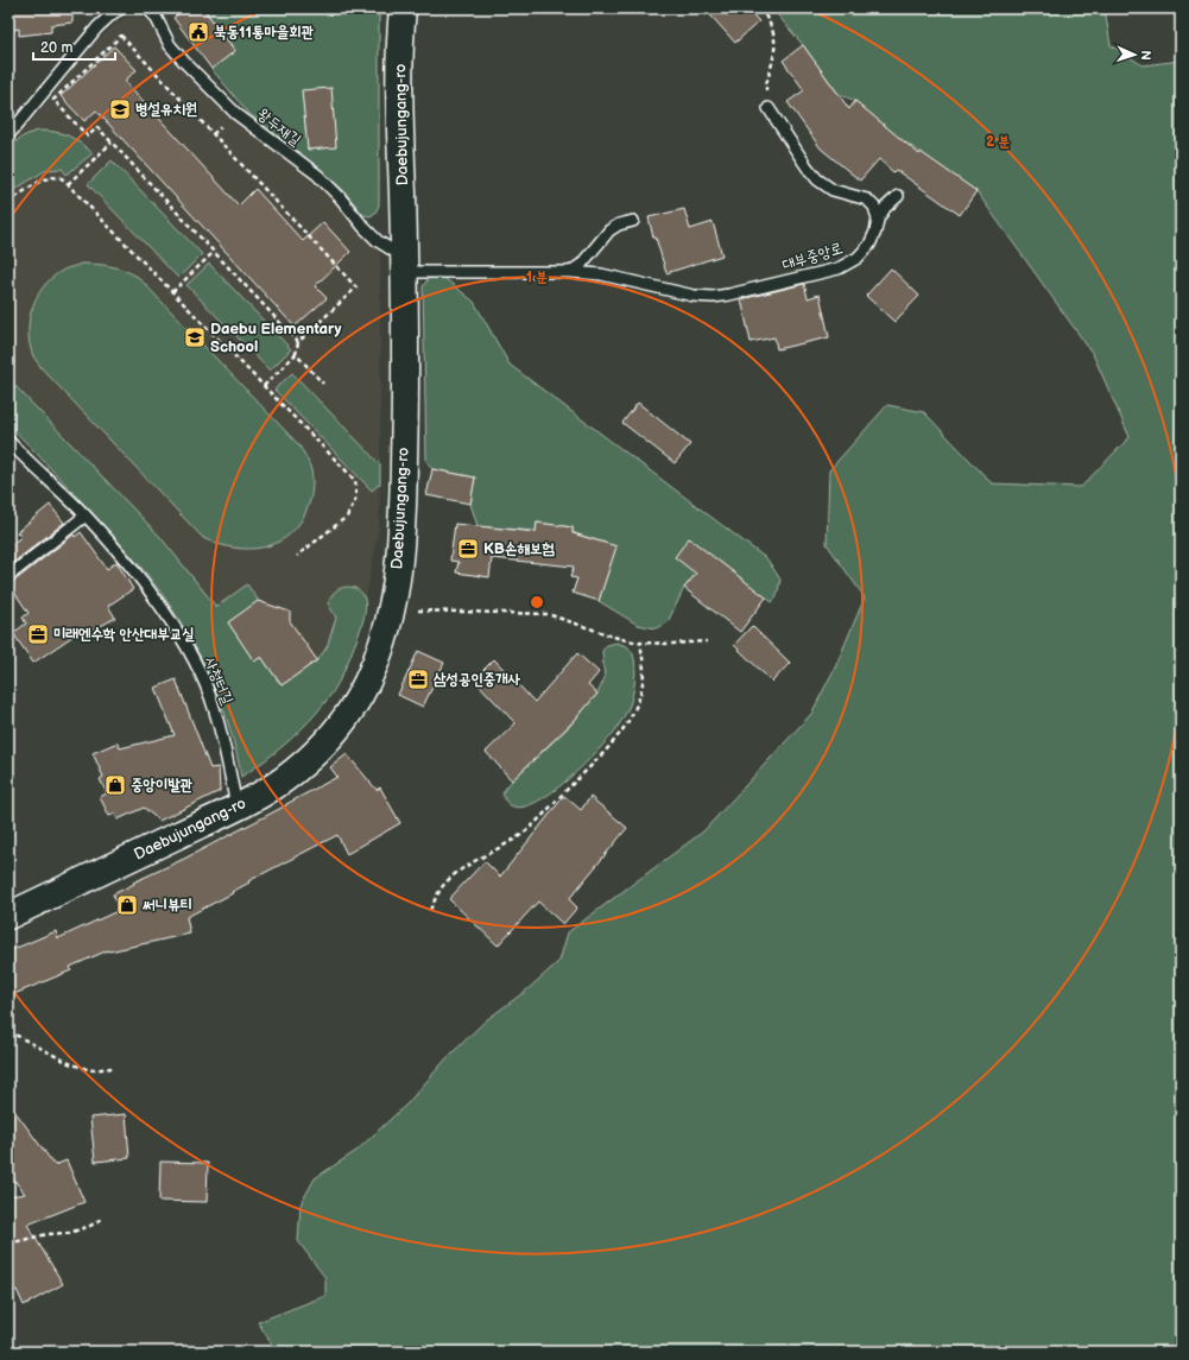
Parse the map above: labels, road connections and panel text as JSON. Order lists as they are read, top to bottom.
{
  "streets": {
    "street": ["Daebujungang-ro"],
    "lane": ["왕두재길", "대부중앙로", "사청터길"]
  },
  "crossings": [
    ["Daebujungang-ro", "왕두재길"],
    ["Daebujungang-ro", "대부중앙로"],
    ["Daebujungang-ro", "사청터길"],
    ["왕두재길", "대부중앙로"]
  ],
  "places": {
    "public building": ["북동11통마을회관"],
    "school or university": ["병설유치원", "Daebu Elementary School"],
    "office": ["KB손해보험", "미래엔수학 안산대부교실", "삼성공인중개사"],
    "shop": ["중앙이발관", "써니뷰티"]
  },
  "scale_bar": "20 m",
  "north": "right",
  "rings": ["2 분", "1 분"]
}
